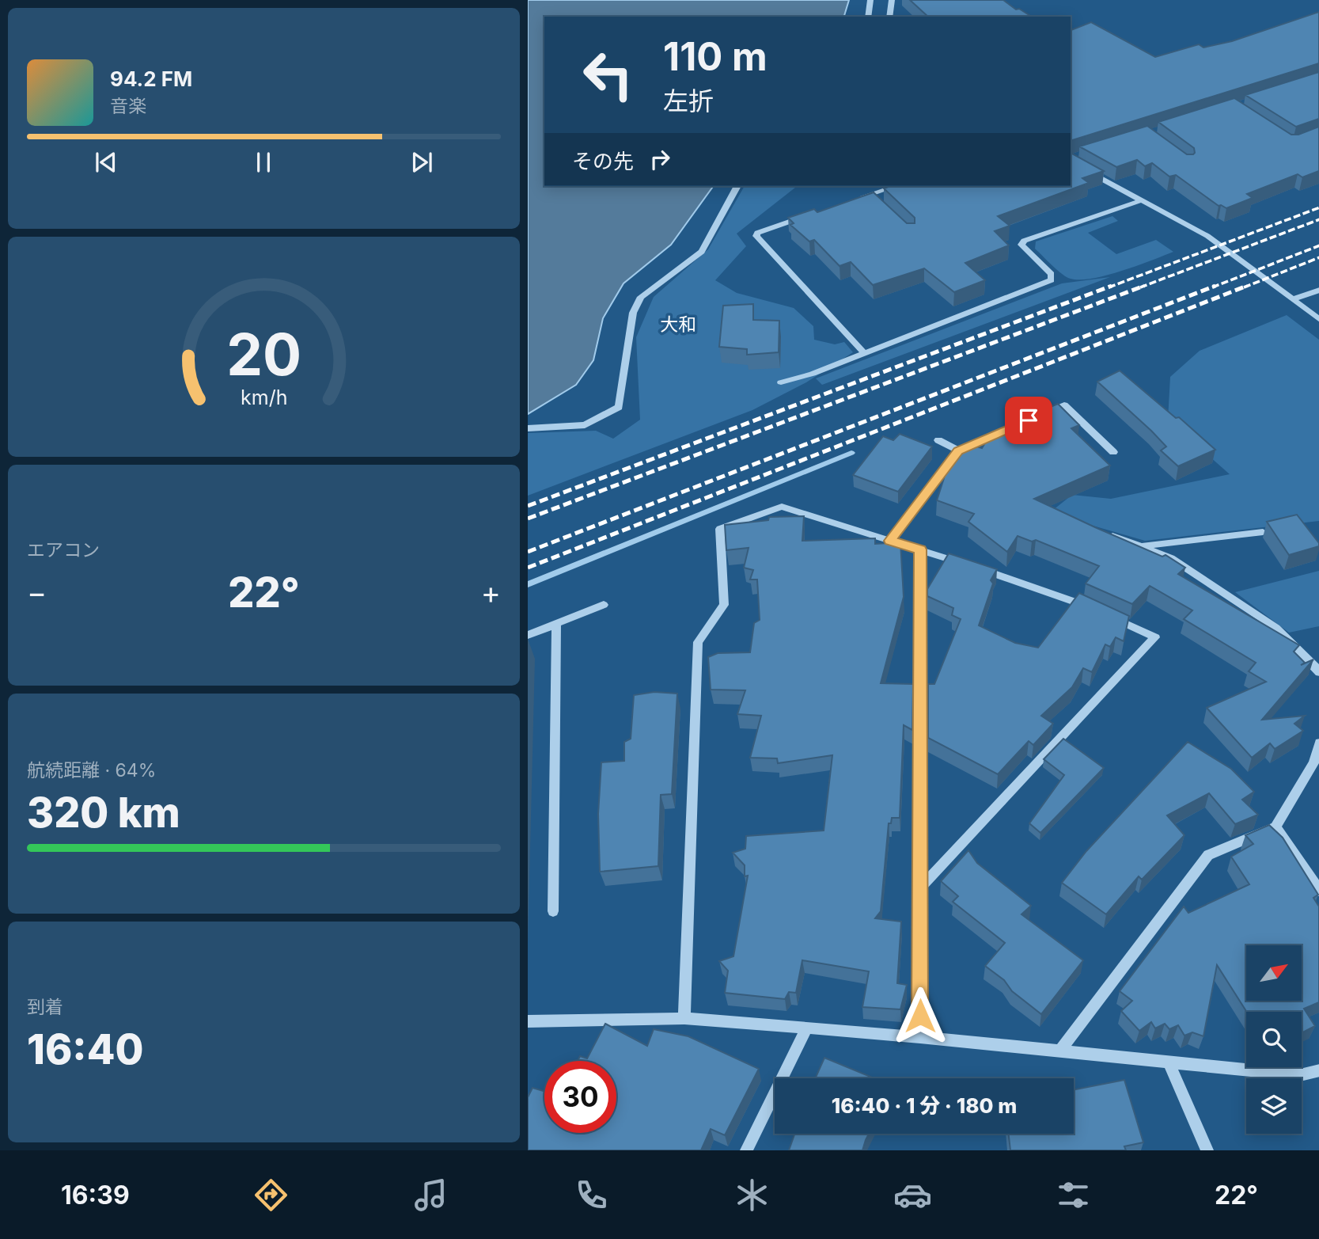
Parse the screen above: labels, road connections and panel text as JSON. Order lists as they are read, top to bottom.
{
  "districts": ["大和"],
  "north": "top right",
  "page": {
    "turn": ["110 m", "左折"],
    "song": ["94.2 FM", "音楽"],
    "then": "その先",
    "tile": [
      "エアコン",
      ["航続距離 · 64%", "320 km"],
      ["到着", "16:40"]
    ],
    "heat": ["−", "22°", "+"],
    "limit": "30",
    "trip": "16:40 · 1 分 · 180 m",
    "tabs": ["16:39", "22°"],
    "gauge": ["20", "km/h"]
  }
}
